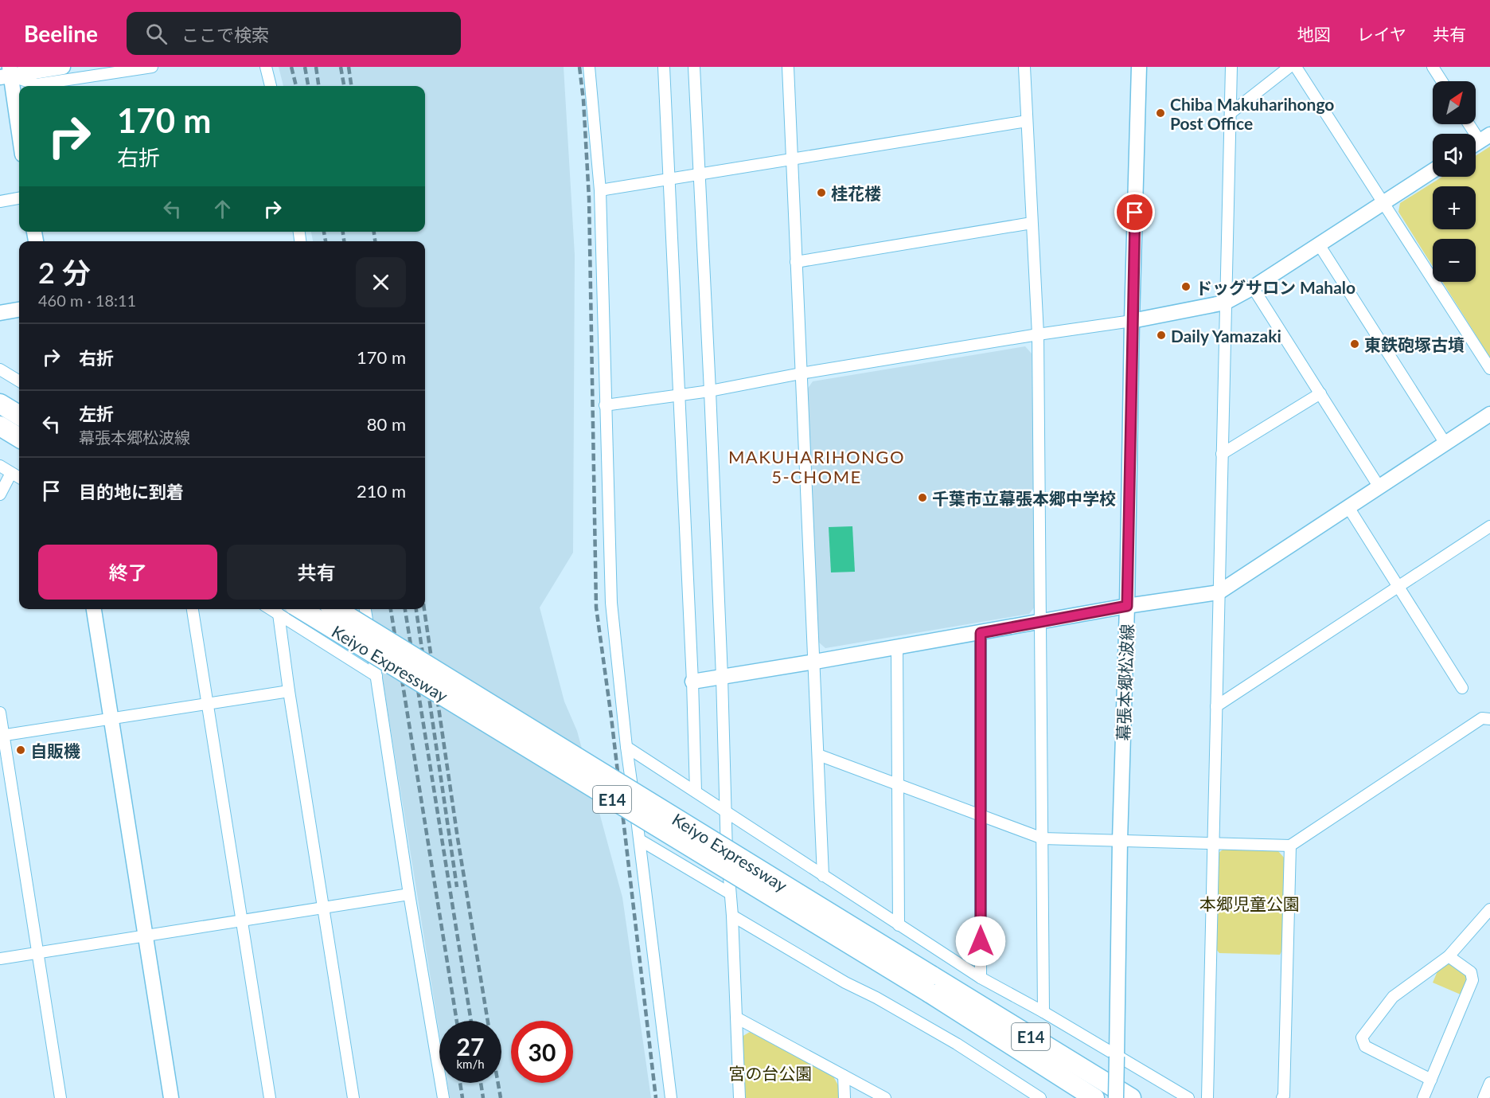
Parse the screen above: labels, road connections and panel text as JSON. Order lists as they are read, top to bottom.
{
  "streets": {
    "highway": ["Keiyo Expressway", "E14"],
    "street": ["幕張本郷松波線"]
  },
  "districts": ["MAKUHARIHONGO 5-CHOME"],
  "parks": ["本郷児童公園", "宮の台公園"],
  "places": [
    "Chiba Makuharihongo Post Office",
    "桂花楼",
    "ドッグサロン Mahalo",
    "Daily Yamazaki",
    "東鉄砲塚古墳",
    "千葉市立幕張本郷中学校",
    "自販機"
  ],
  "north": "top right",
  "page": {
    "header": "Beeline",
    "search": "ここで検索",
    "nav": ["地図", "レイヤ", "共有"],
    "map_buttons": ["+", "−"],
    "turn": ["170 m", "右折"],
    "heading": ["2 分", "460 m · 18:11"],
    "list": [
      {
        "name": "右折",
        "value": "170 m"
      },
      {
        "name": "左折",
        "note": "幕張本郷松波線",
        "value": "80 m"
      },
      {
        "name": "目的地に到着",
        "value": "210 m"
      }
    ],
    "buttons": ["終了", "共有"],
    "speed": "27 km/h",
    "limit": "30"
  }
}
